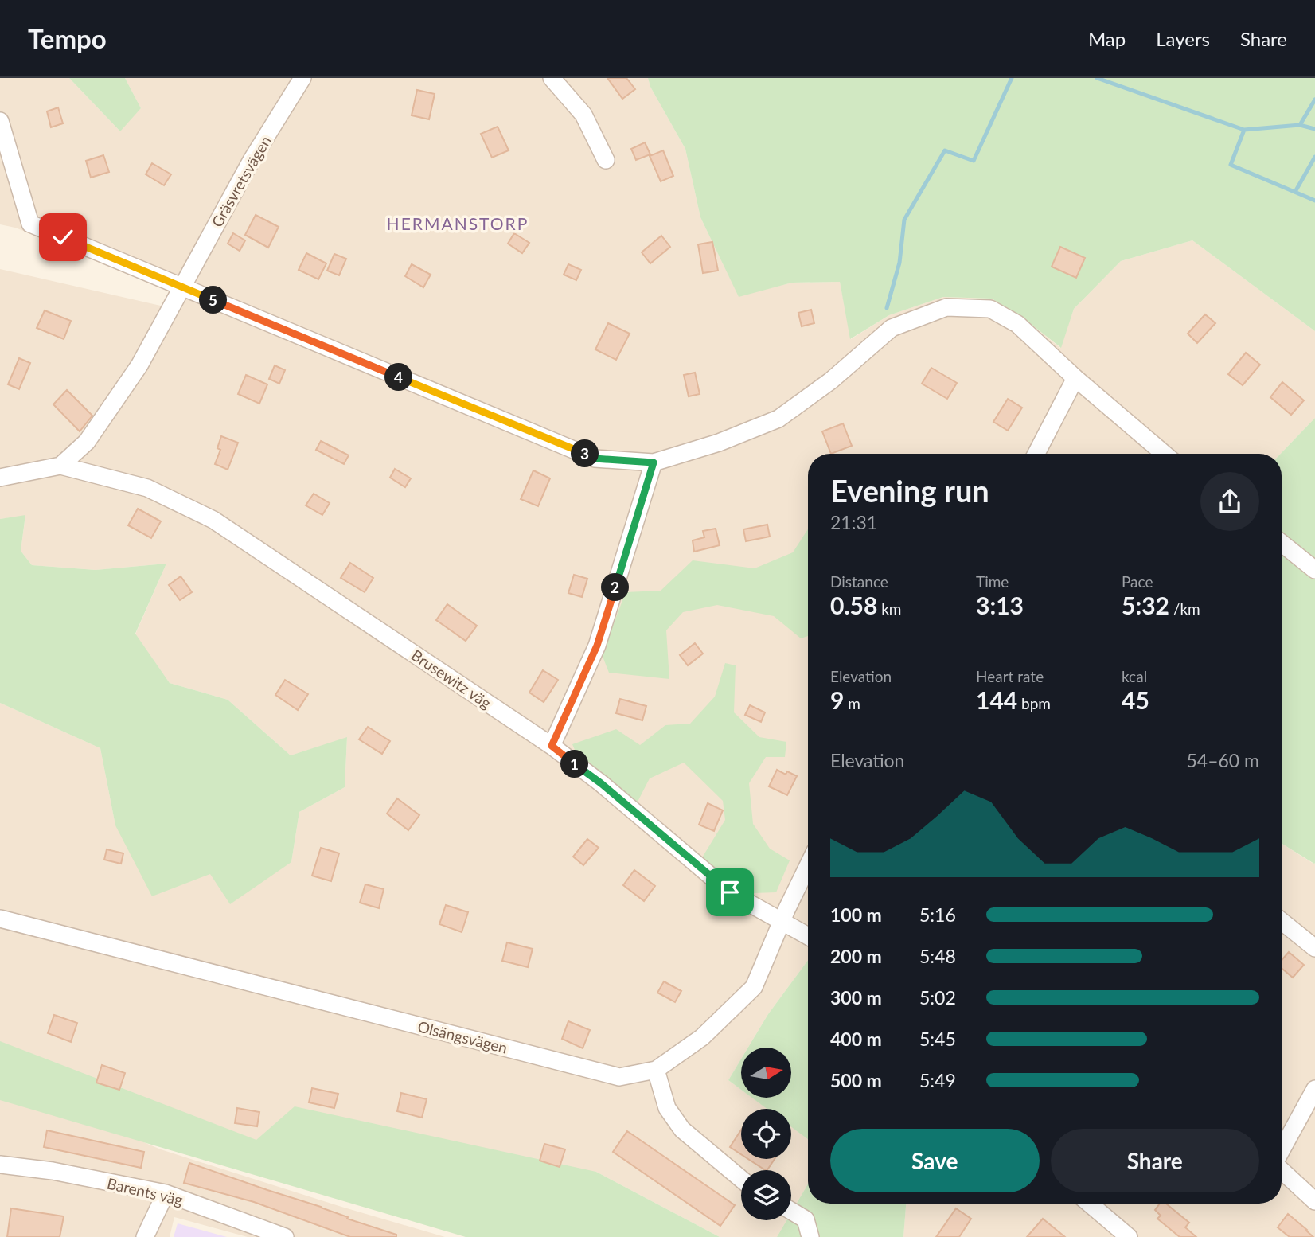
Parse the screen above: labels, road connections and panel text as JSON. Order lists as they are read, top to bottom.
{
  "streets": {
    "street": [
      "Gräsvretsvägen",
      "Brusewitz väg",
      "Olsängsvägen",
      "Barents väg"
    ]
  },
  "crossings": [
    ["Gräsvretsvägen", "Brusewitz väg"],
    ["Brusewitz väg", "Olsängsvägen"]
  ],
  "districts": ["HERMANSTORP"],
  "north": "right",
  "page": {
    "header": "Tempo",
    "nav": ["Map", "Layers", "Share"],
    "pins": [
      "5",
      "4",
      "3",
      "2",
      "1"
    ],
    "heading": ["Evening run", "21:31"],
    "stats": [
      ["Distance", "0.58 km"],
      ["Time", "3:13"],
      ["Pace", "5:32 /km"],
      ["Elevation", "9 m"],
      ["Heart rate", "144 bpm"],
      ["kcal", "45"]
    ],
    "chart": ["Elevation", "54–60 m"],
    "list": [
      {
        "name": "100 m",
        "note": "5:16"
      },
      {
        "name": "200 m",
        "note": "5:48"
      },
      {
        "name": "300 m",
        "note": "5:02"
      },
      {
        "name": "400 m",
        "note": "5:45"
      },
      {
        "name": "500 m",
        "note": "5:49"
      }
    ],
    "buttons": ["Save", "Share"]
  }
}
